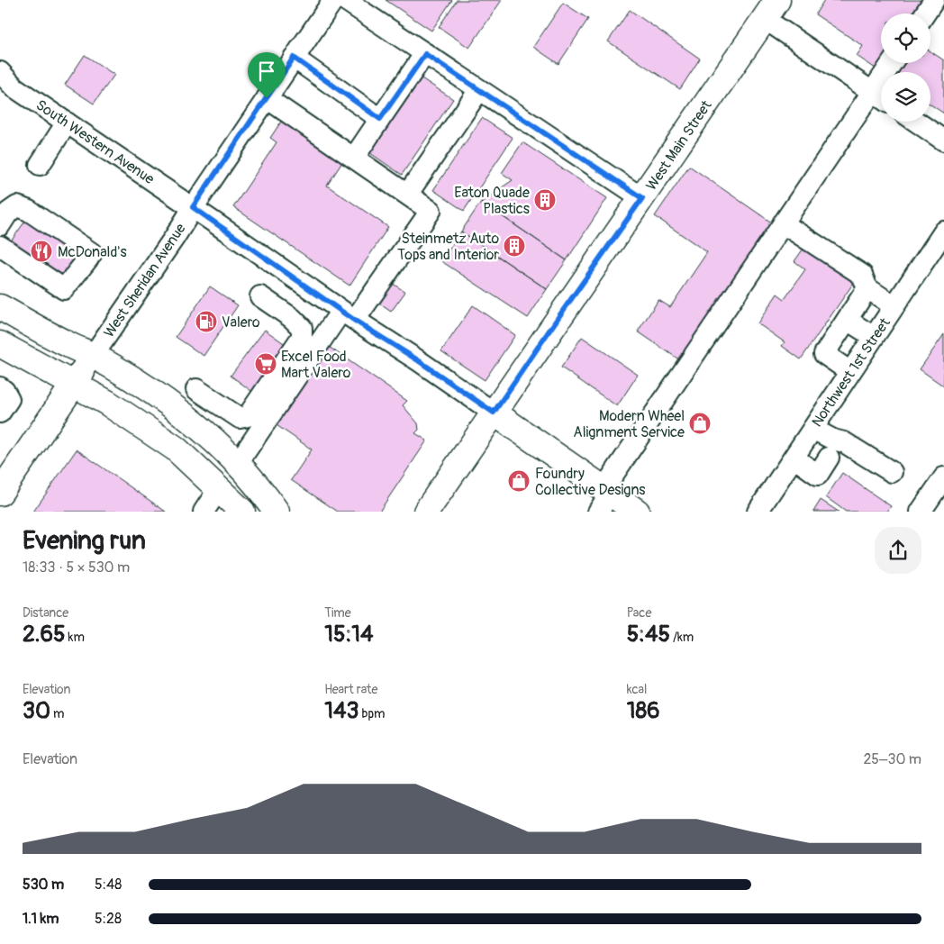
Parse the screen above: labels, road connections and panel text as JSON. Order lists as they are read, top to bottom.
{
  "streets": {
    "main road": ["West Main Street", "West Sheridan Avenue"],
    "street": ["South Western Avenue", "Northwest 1st Street"]
  },
  "crossings": [
    ["South Western Avenue", "West Main Street"],
    ["South Western Avenue", "West Sheridan Avenue"]
  ],
  "places": {
    "building": ["Eaton Quade Plastics", "Steinmetz Auto Tops and Interior"],
    "restaurant": ["McDonald's"],
    "fuel station": ["Valero"],
    "supermarket": ["Excel Food Mart Valero"],
    "shop": ["Modern Wheel Alignment Service", "Foundry Collective Designs"]
  },
  "page": {
    "heading": ["Evening run", "18:33 · 5 × 530 m"],
    "stats": [
      ["Distance", "2.65 km"],
      ["Time", "15:14"],
      ["Pace", "5:45 /km"],
      ["Elevation", "30 m"],
      ["Heart rate", "143 bpm"],
      ["kcal", "186"]
    ],
    "chart": ["Elevation", "25–30 m"],
    "list": [
      {
        "name": "530 m",
        "note": "5:48"
      },
      {
        "name": "1.1 km",
        "note": "5:28"
      }
    ]
  }
}
